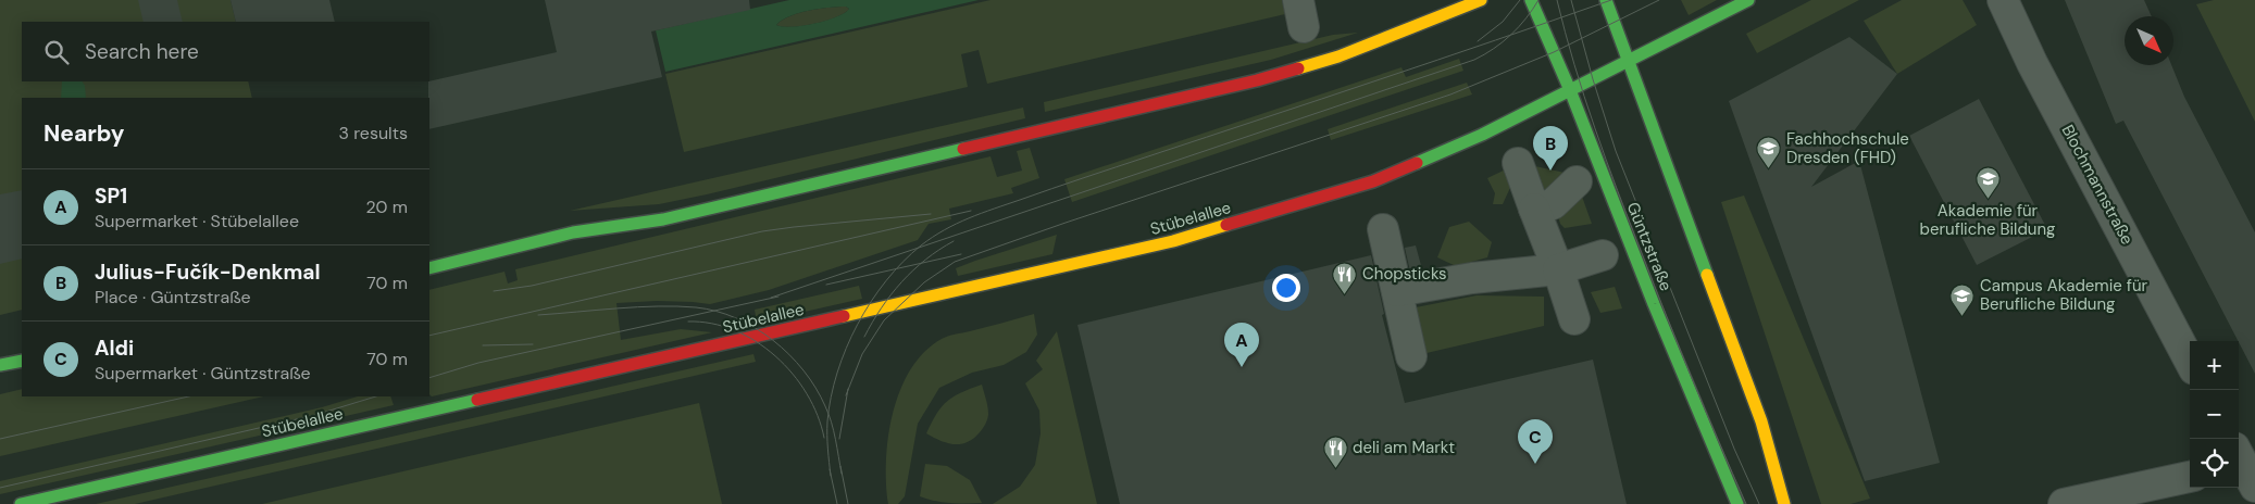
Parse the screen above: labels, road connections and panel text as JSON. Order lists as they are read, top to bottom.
{
  "streets": {
    "main road": ["Stübelallee", "Güntzstraße"],
    "street": ["Blochmannstraße"]
  },
  "crossings": [
    ["Stübelallee", "Güntzstraße"]
  ],
  "places": {
    "school or university": ["Fachhochschule Dresden (FHD)", "Akademie für berufliche Bildung", "Campus Akademie für Berufliche Bildung"],
    "restaurant": ["Chopsticks", "deli am Markt"]
  },
  "north": "bottom right",
  "page": {
    "search": "Search here",
    "heading": ["Nearby", "3 results"],
    "pins": ["B", "A", "C"],
    "list": [
      {
        "mark": "A",
        "name": "SP1",
        "note": "Supermarket · Stübelallee",
        "value": "20 m"
      },
      {
        "mark": "B",
        "name": "Julius-Fučík-Denkmal",
        "note": "Place · Güntzstraße",
        "value": "70 m"
      },
      {
        "mark": "C",
        "name": "Aldi",
        "note": "Supermarket · Güntzstraße",
        "value": "70 m"
      }
    ],
    "map_buttons": ["+", "−"]
  }
}
